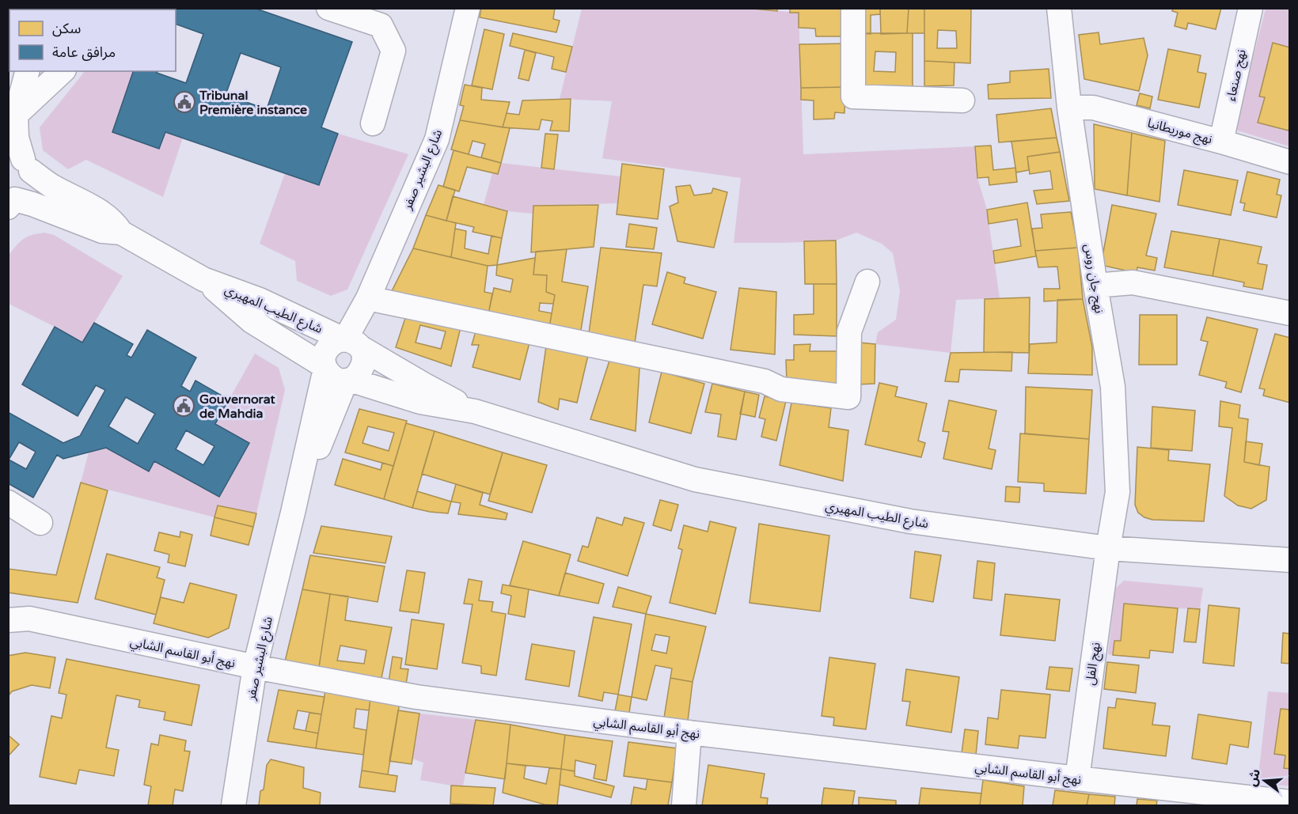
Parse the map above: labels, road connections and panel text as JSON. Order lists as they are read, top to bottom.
{
  "streets": {
    "street": [
      "نهج صنعاء",
      "نهج موريطانيا",
      "شارع البشير صفر",
      "نهج جان روس",
      "شارع الطيب المهيري",
      "نهج أبو القاسم الشابي",
      "نهج الفل"
    ]
  },
  "crossings": [
    ["نهج صنعاء", "نهج موريطانيا"],
    ["نهج موريطانيا", "نهج جان روس"],
    ["شارع البشير صفر", "شارع الطيب المهيري"],
    ["شارع البشير صفر", "نهج أبو القاسم الشابي"],
    ["نهج جان روس", "شارع الطيب المهيري"],
    ["نهج جان روس", "نهج الفل"],
    ["شارع الطيب المهيري", "نهج الفل"],
    ["نهج أبو القاسم الشابي", "نهج الفل"]
  ],
  "places": {
    "public building": ["Tribunal Première instance", "Gouvernorat de Mahdia"]
  },
  "legend": ["سكن", "مرافق عامة"],
  "north": "left"
}
